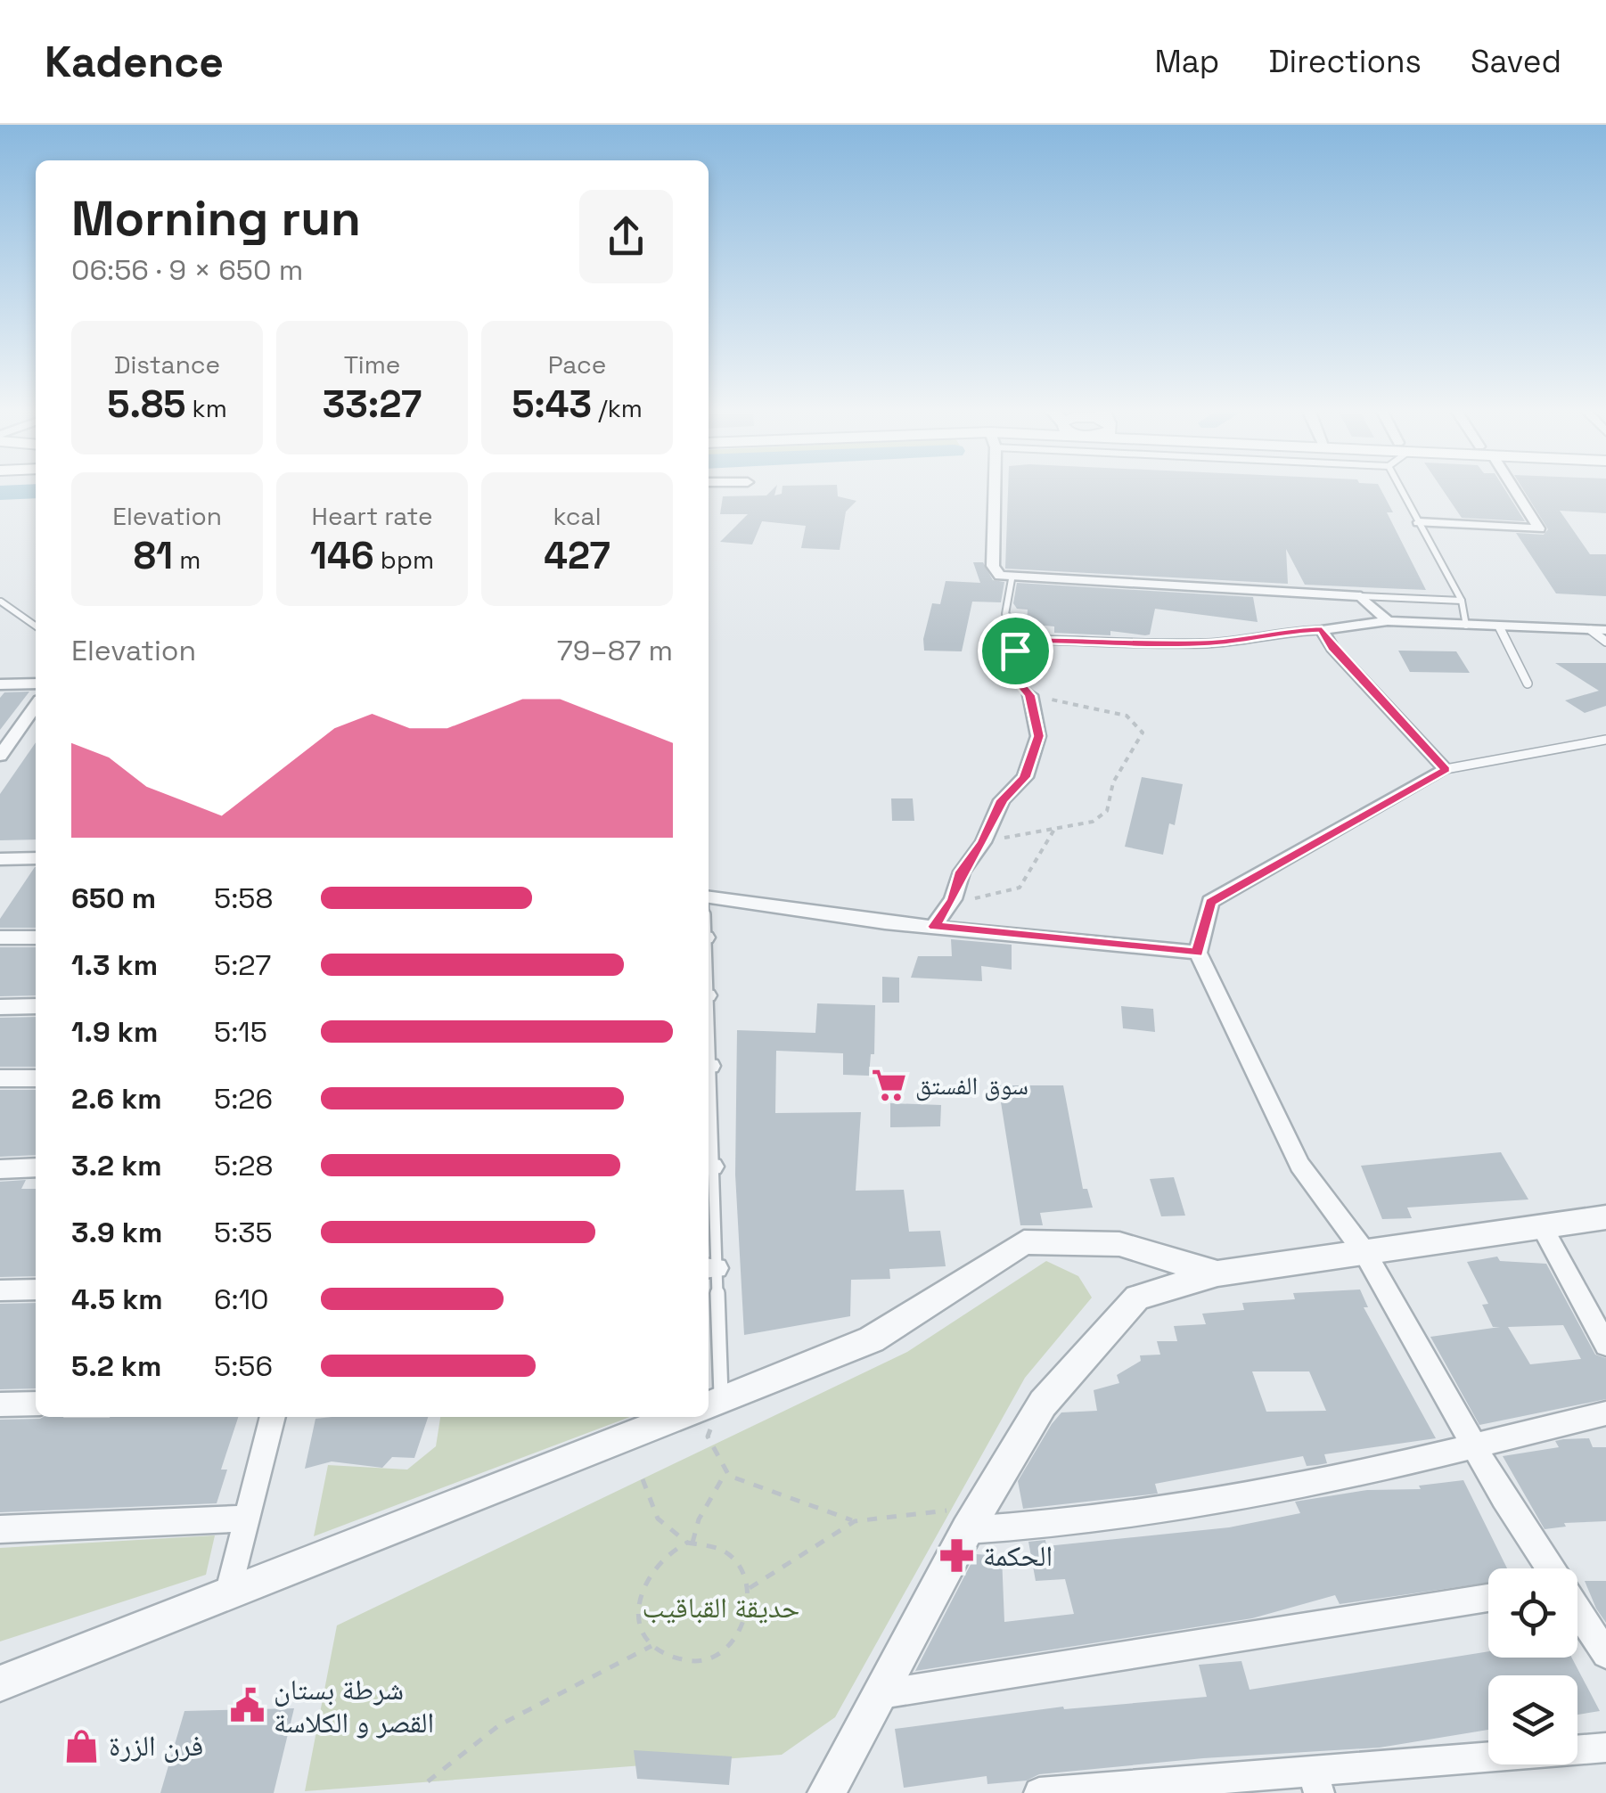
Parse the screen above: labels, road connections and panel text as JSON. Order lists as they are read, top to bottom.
{
  "parks": ["حديقة القباقيب"],
  "places": {
    "supermarket": ["سوق الفستق"],
    "pharmacy": ["الحكمة"],
    "public building": ["شرطة بستان القصر و الكلاسة"],
    "shop": ["فرن الزرة"]
  },
  "page": {
    "header": "Kadence",
    "nav": ["Map", "Directions", "Saved"],
    "heading": ["Morning run", "06:56 · 9 × 650 m"],
    "stats": [
      ["Distance", "5.85 km"],
      ["Time", "33:27"],
      ["Pace", "5:43 /km"],
      ["Elevation", "81 m"],
      ["Heart rate", "146 bpm"],
      ["kcal", "427"]
    ],
    "chart": ["Elevation", "79–87 m"],
    "list": [
      {
        "name": "650 m",
        "note": "5:58"
      },
      {
        "name": "1.3 km",
        "note": "5:27"
      },
      {
        "name": "1.9 km",
        "note": "5:15"
      },
      {
        "name": "2.6 km",
        "note": "5:26"
      },
      {
        "name": "3.2 km",
        "note": "5:28"
      },
      {
        "name": "3.9 km",
        "note": "5:35"
      },
      {
        "name": "4.5 km",
        "note": "6:10"
      },
      {
        "name": "5.2 km",
        "note": "5:56"
      }
    ]
  }
}
